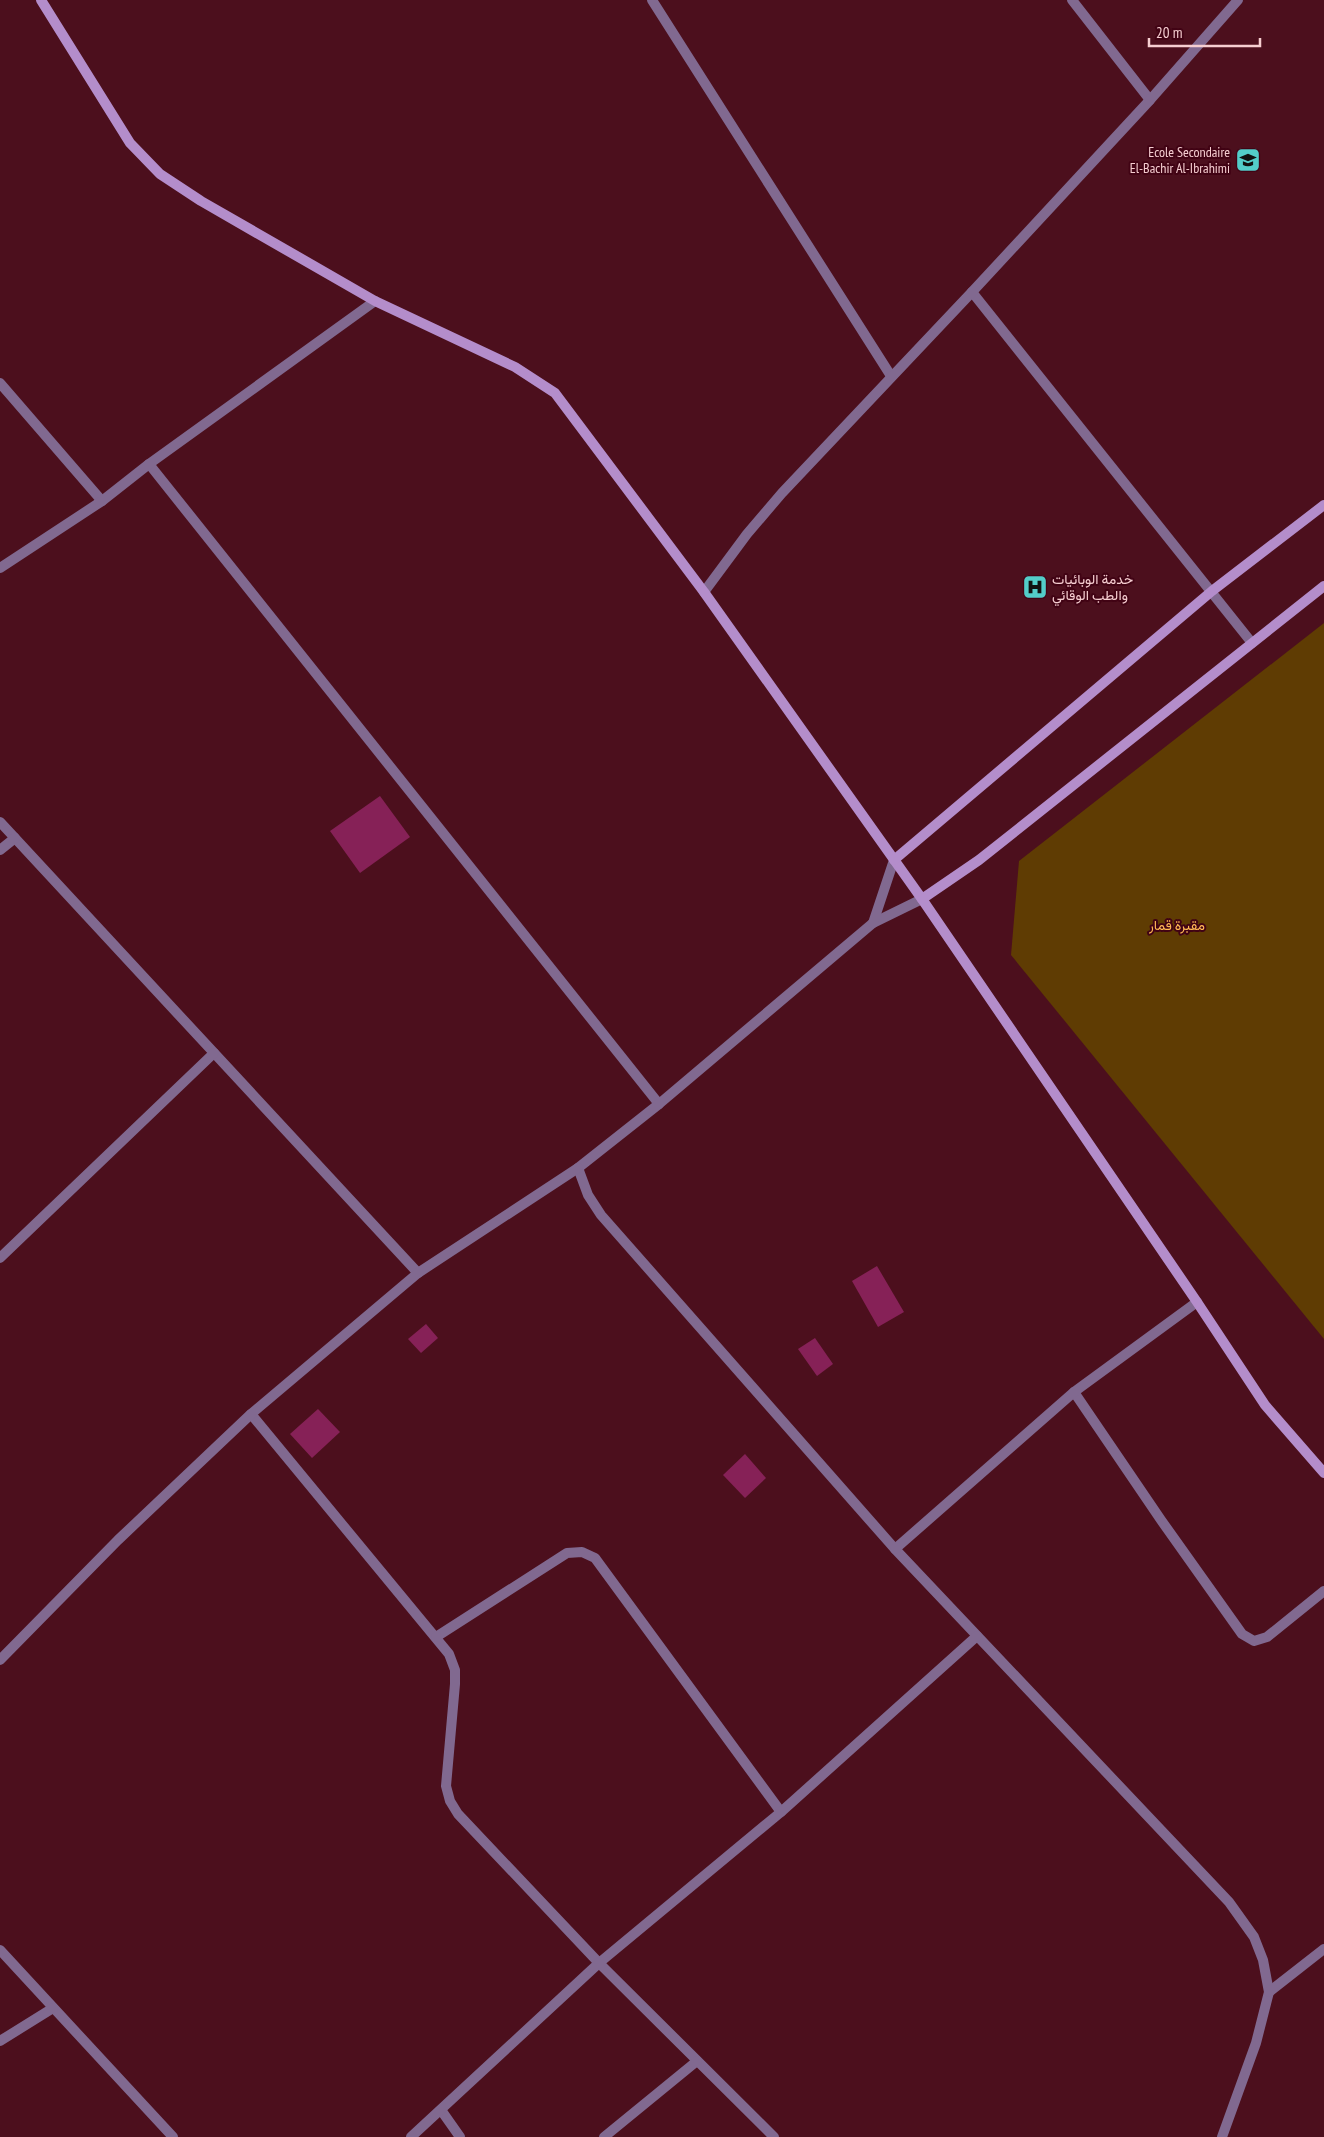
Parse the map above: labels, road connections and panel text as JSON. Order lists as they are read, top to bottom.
{
  "parks": ["مقبرة قمار"],
  "places": {
    "school or university": ["Ecole Secondaire El-Bachir Al-Ibrahimi"],
    "hospital": ["خدمة الوبائيات والطب الوقائي"]
  },
  "scale_bar": "20 m"
}
